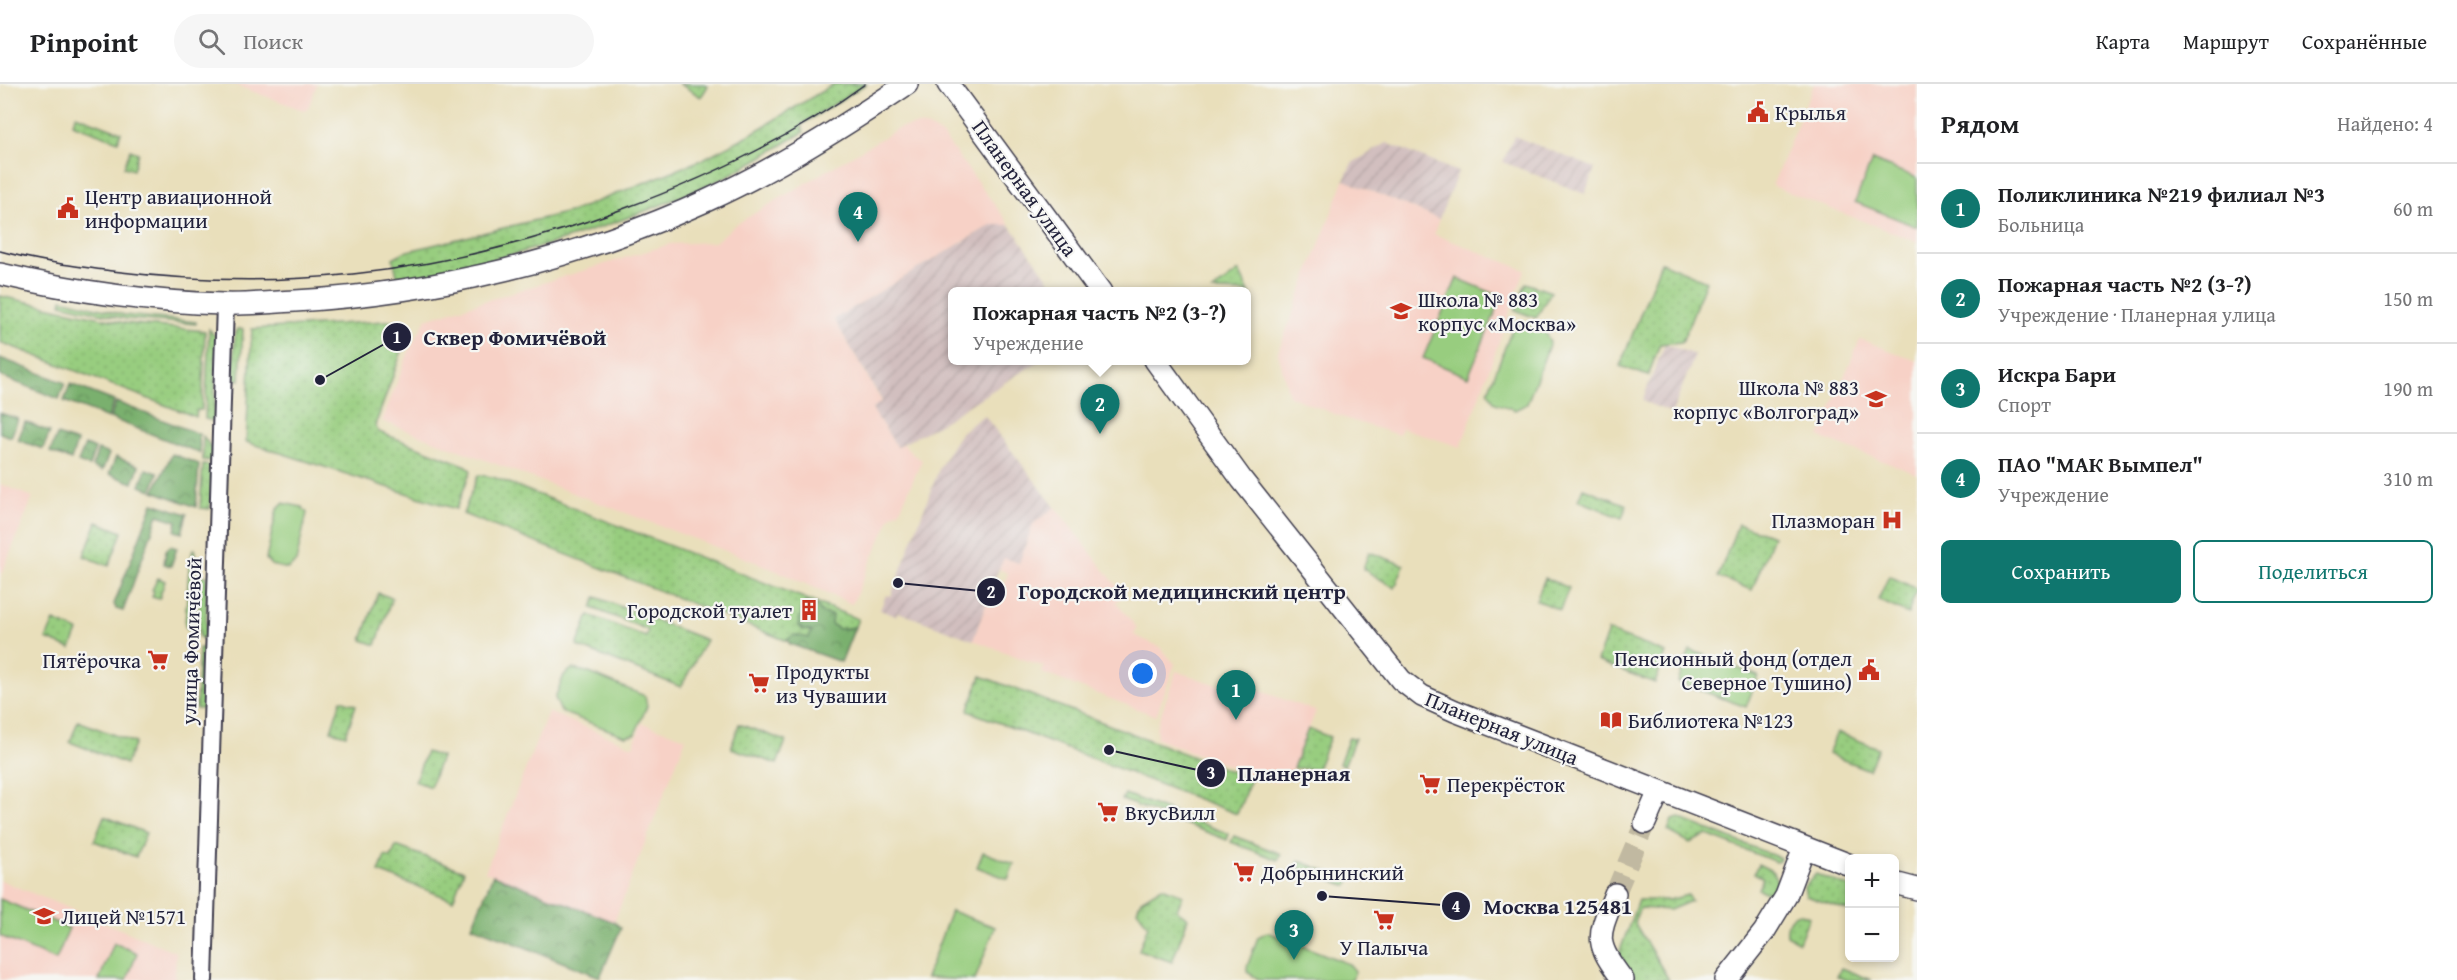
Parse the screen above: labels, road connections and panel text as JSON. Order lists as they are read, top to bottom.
{
  "streets": {
    "main road": ["Планерная улица"],
    "street": ["улица Фомичёвой"]
  },
  "places": {
    "public building": ["Крылья", "Центр авиационной информации", "Пенсионный фонд (отдел Северное Тушино)"],
    "school or university": ["Школа № 883 корпус «Москва»", "Школа № 883 корпус «Волгоград»", "Лицей №1571"],
    "other": [
      "Сквер Фомичёвой",
      "Городской медицинский центр",
      "Планерная",
      "Москва 125481"
    ],
    "hospital": ["Плазморан"],
    "building": ["Городской туалет"],
    "supermarket": [
      "Пятёрочка",
      "Продукты из Чувашии",
      "Перекрёсток",
      "ВкусВилл",
      "Добрынинский",
      "У Палыча"
    ],
    "library": ["Библиотека №123"]
  },
  "page": {
    "header": "Pinpoint",
    "search": "Поиск",
    "nav": ["Карта", "Маршрут", "Сохранённые"],
    "heading": ["Рядом", "Найдено: 4"],
    "list": [
      {
        "mark": "1",
        "name": "Поликлиника №219 филиал №3",
        "note": "Больница",
        "value": "60 m"
      },
      {
        "mark": "2",
        "name": "Пожарная часть №2 (3-?)",
        "note": "Учреждение · Планерная улица",
        "value": "150 m"
      },
      {
        "mark": "3",
        "name": "Искра Бари",
        "note": "Спорт",
        "value": "190 m"
      },
      {
        "mark": "4",
        "name": "ПАО \"МАК Вымпел\"",
        "note": "Учреждение",
        "value": "310 m"
      }
    ],
    "pins": [
      "4",
      "2",
      "1",
      "3"
    ],
    "popup": ["Пожарная часть №2 (3-?)", "Учреждение"],
    "buttons": ["Сохранить", "Поделиться"],
    "map_buttons": ["+", "−"]
  }
}
